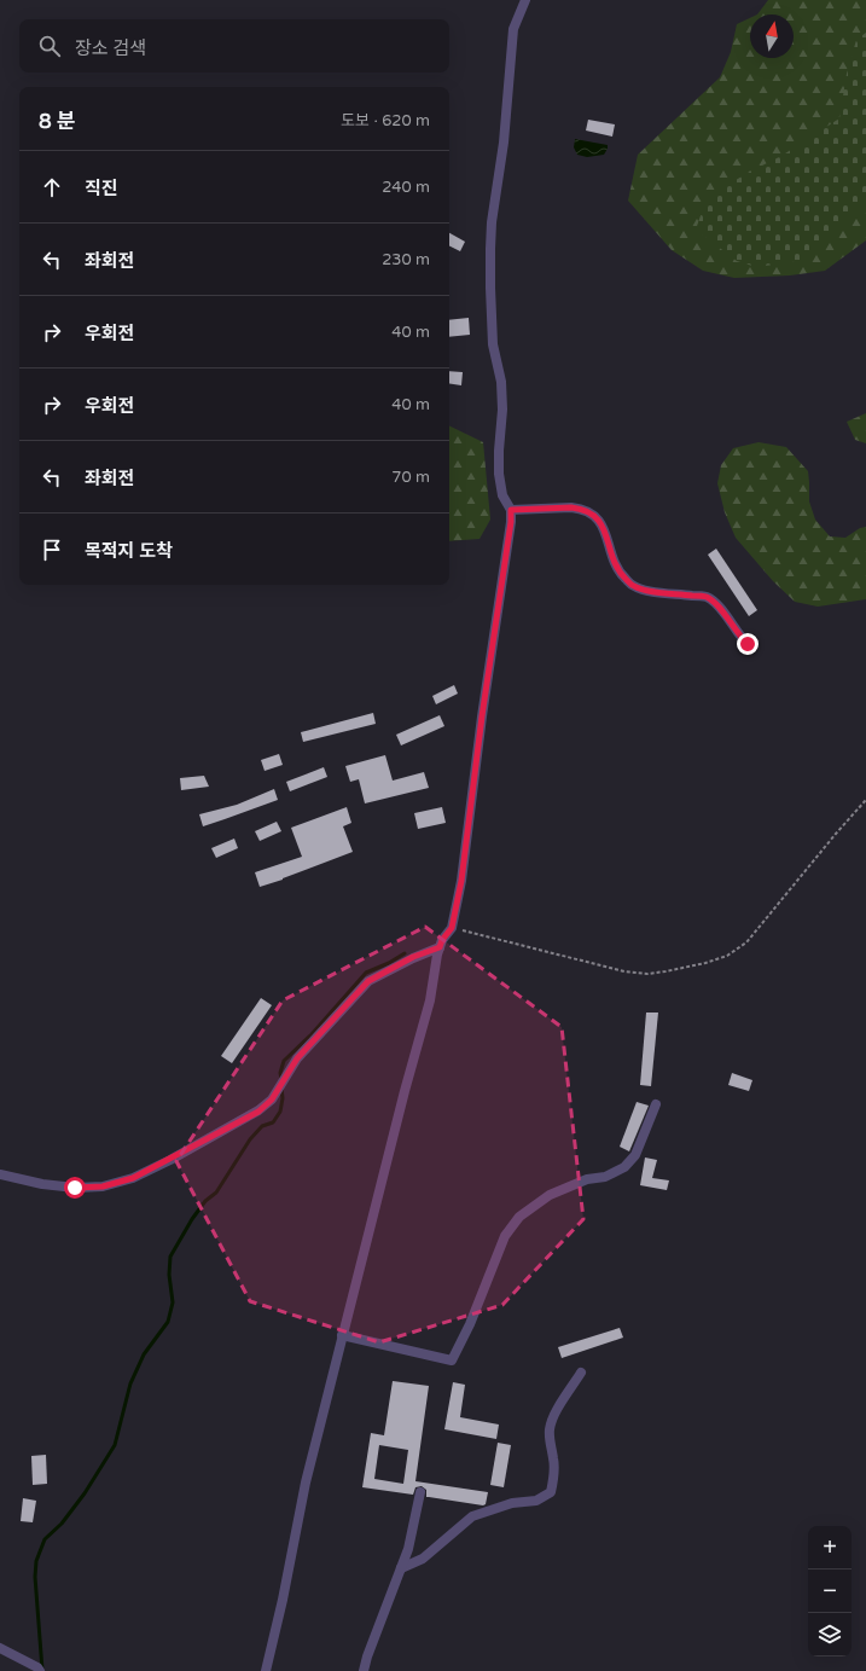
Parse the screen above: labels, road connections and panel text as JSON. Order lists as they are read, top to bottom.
{
  "north": "top",
  "page": {
    "search": "장소 검색",
    "heading": ["8 분", "도보 · 620 m"],
    "list": [
      ["직진", "240 m"],
      ["좌회전", "230 m"],
      ["우회전", "40 m"],
      ["우회전", "40 m"],
      ["좌회전", "70 m"],
      "목적지 도착"
    ],
    "map_buttons": ["+", "−"]
  }
}
